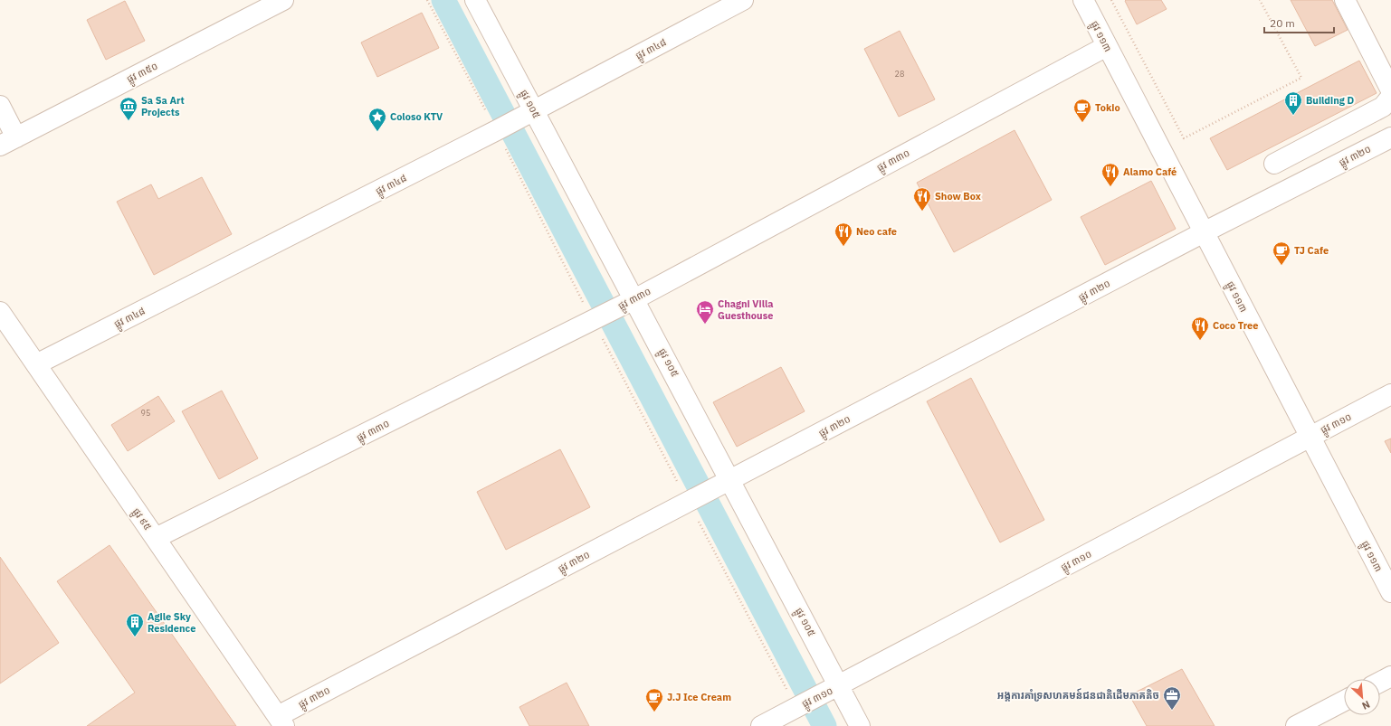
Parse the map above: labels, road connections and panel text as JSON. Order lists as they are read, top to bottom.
{
  "streets": {
    "street": [
      "ផ្លូវ ១១៣",
      "ផ្លូវ ៣៤៨",
      "ផ្លូវ ៣៥០",
      "ផ្លូវ ១០៥",
      "ផ្លូវ ៣២០",
      "ផ្លូវ ៣៣០",
      "ផ្លូវ ៣១០",
      "ផ្លូវ ៩៥"
    ]
  },
  "crossings": [
    ["ផ្លូវ ១១៣", "ផ្លូវ ៣២០"],
    ["ផ្លូវ ១១៣", "ផ្លូវ ៣៣០"],
    ["ផ្លូវ ១១៣", "ផ្លូវ ៣១០"],
    ["ផ្លូវ ៣៤៨", "ផ្លូវ ១០៥"],
    ["ផ្លូវ ៣៤៨", "ផ្លូវ ៩៥"],
    ["ផ្លូវ ១០៥", "ផ្លូវ ៣២០"],
    ["ផ្លូវ ១០៥", "ផ្លូវ ៣៣០"],
    ["ផ្លូវ ១០៥", "ផ្លូវ ៣១០"],
    ["ផ្លូវ ៣២០", "ផ្លូវ ៩៥"],
    ["ផ្លូវ ៣៣០", "ផ្លូវ ៩៥"]
  ],
  "places": {
    "building": ["Building D", "Agile Sky Residence"],
    "museum": ["Sa Sa Art Projects"],
    "cafe": ["Tokio", "TJ Cafe", "J.J Ice Cream"],
    "place": ["Coloso KTV"],
    "restaurant": [
      "Alamo Café",
      "Show Box",
      "Neo cafe",
      "Coco Tree"
    ],
    "hotel": ["Chagni Villa Guesthouse"],
    "office": ["អង្គការគាំទ្រសហគមន៍ជនជាតិដើមភាគតិច"]
  },
  "house_numbers": ["28", "95"],
  "scale_bar": "20 m",
  "north": "bottom right"
}
